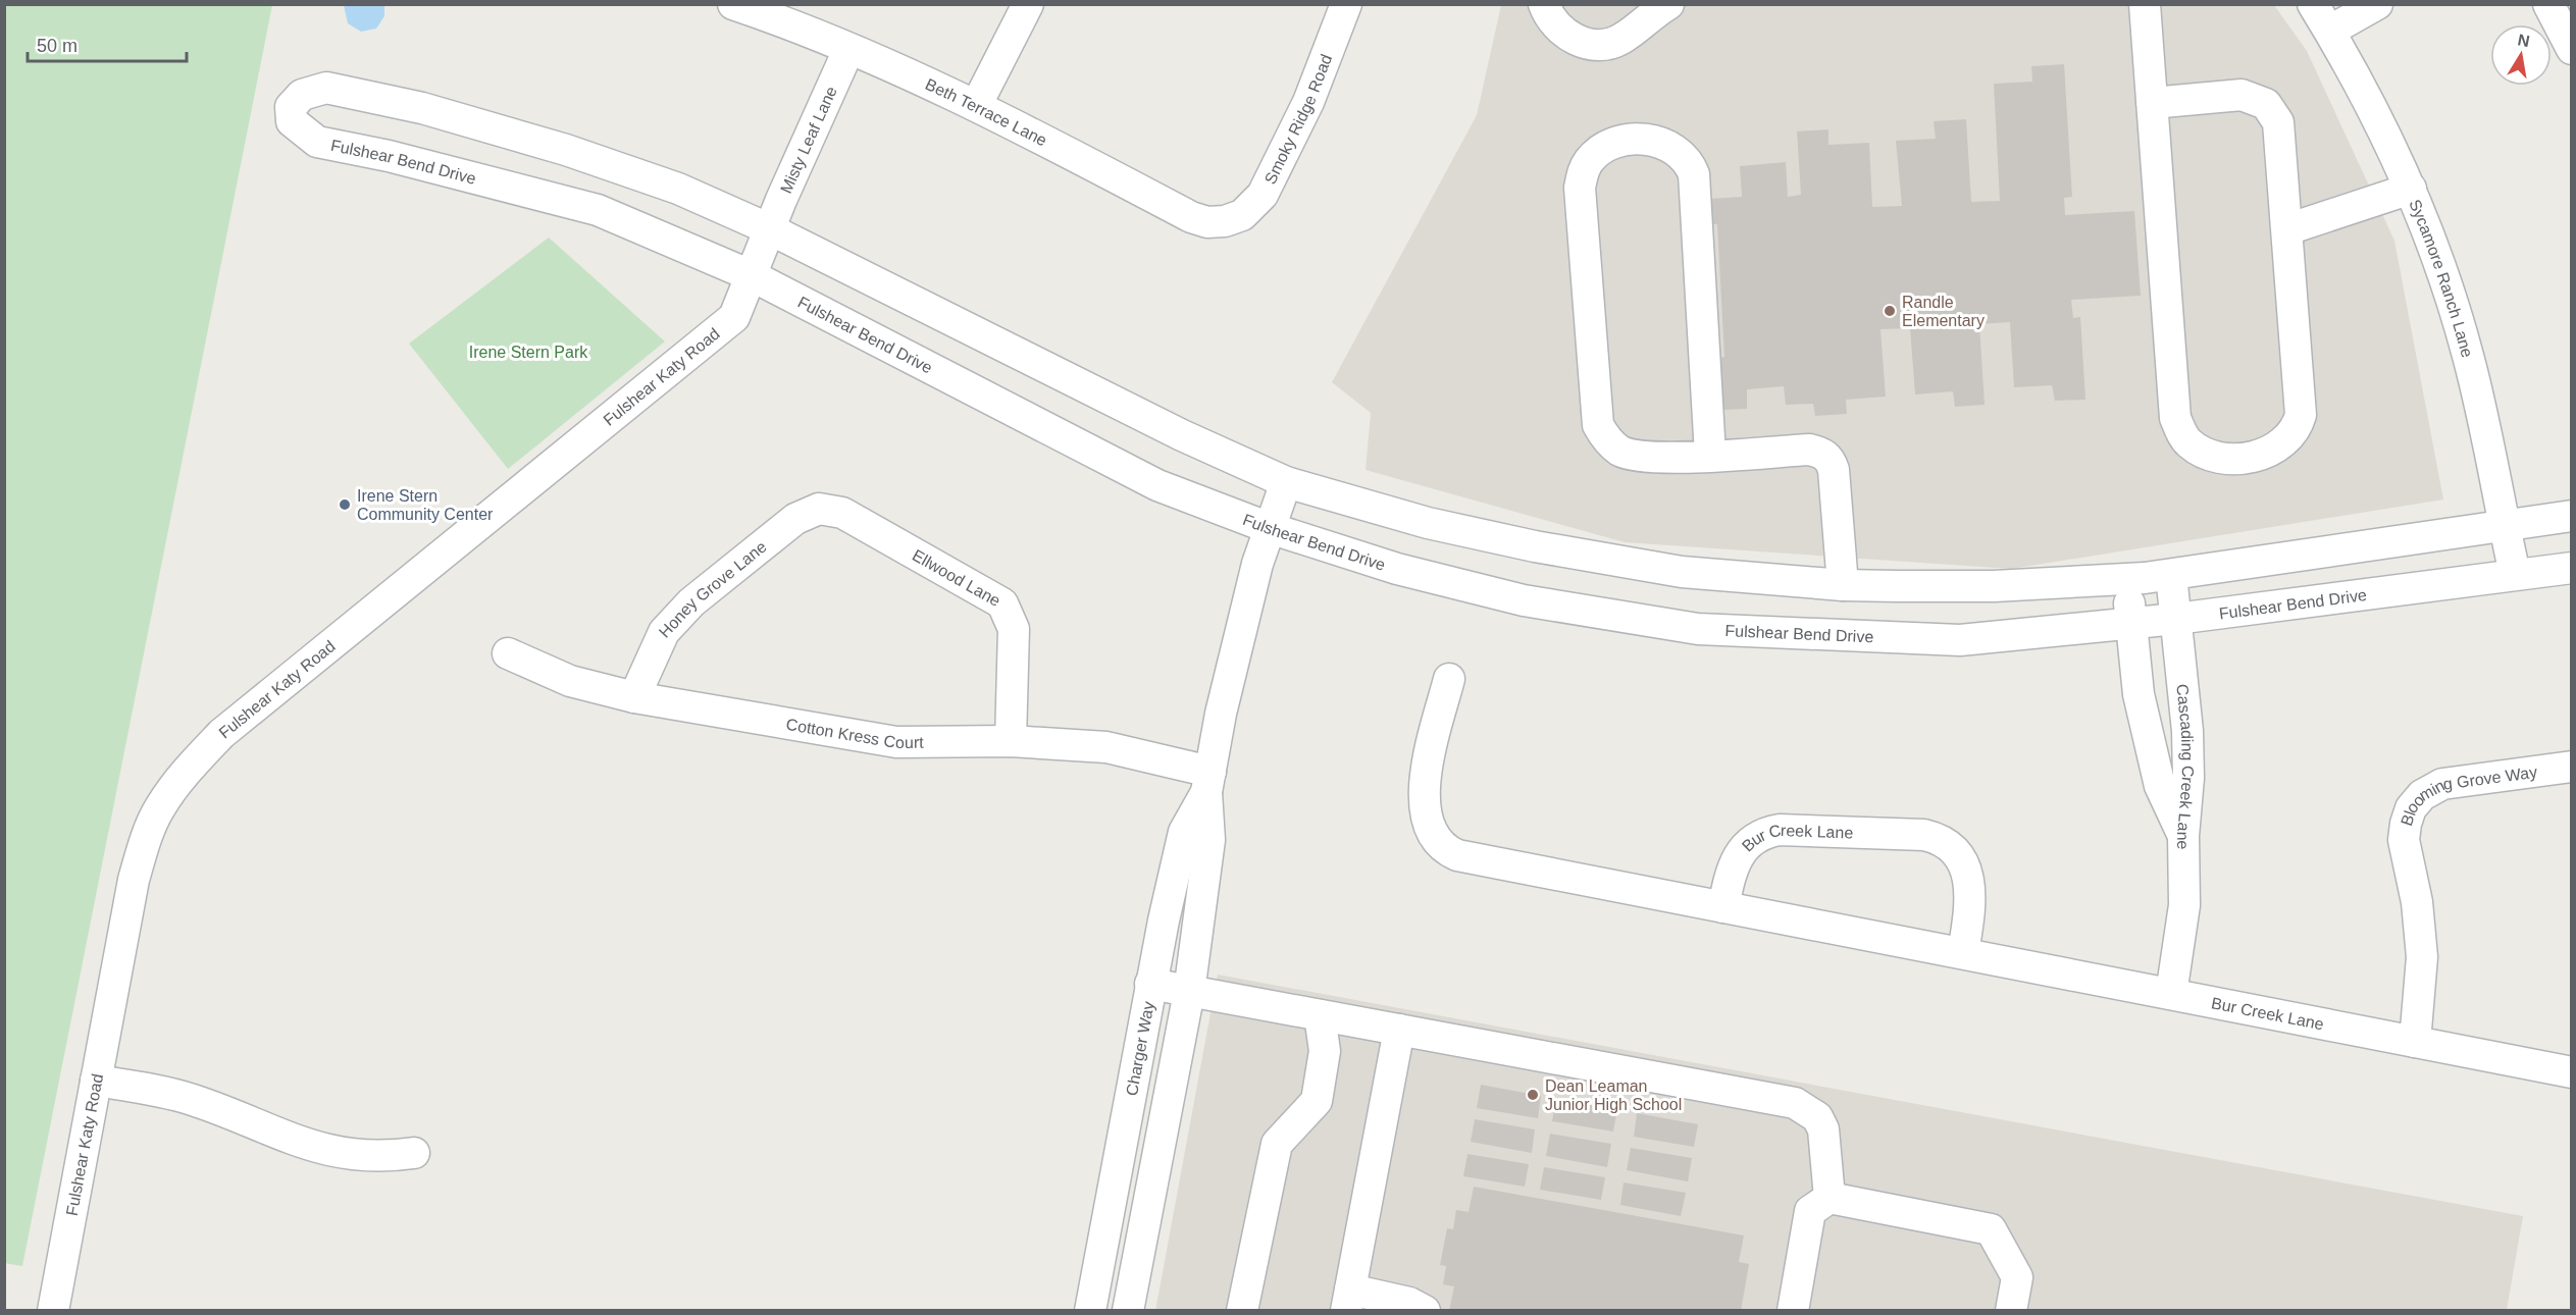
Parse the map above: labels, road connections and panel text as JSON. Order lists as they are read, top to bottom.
{
  "streets": {
    "street": [
      "Beth Terrace Lane",
      "Smoky Ridge Road",
      "Misty Leaf Lane",
      "Fulshear Bend Drive",
      "Sycamore Ranch Lane",
      "Fulshear Katy Road",
      "Ellwood Lane",
      "Honey Grove Lane",
      "Cotton Kress Court",
      "Cascading Creek Lane",
      "Blooming Grove Way",
      "Bur Creek Lane",
      "Charger Way"
    ]
  },
  "crossings": [
    ["Beth Terrace Lane", "Smoky Ridge Road"],
    ["Beth Terrace Lane", "Misty Leaf Lane"],
    ["Misty Leaf Lane", "Fulshear Bend Drive"],
    ["Misty Leaf Lane", "Fulshear Katy Road"],
    ["Fulshear Bend Drive", "Sycamore Ranch Lane"],
    ["Fulshear Bend Drive", "Fulshear Katy Road"],
    ["Fulshear Bend Drive", "Cascading Creek Lane"],
    ["Fulshear Bend Drive", "Charger Way"],
    ["Ellwood Lane", "Honey Grove Lane"],
    ["Ellwood Lane", "Cotton Kress Court"],
    ["Honey Grove Lane", "Cotton Kress Court"],
    ["Cotton Kress Court", "Charger Way"],
    ["Cascading Creek Lane", "Bur Creek Lane"],
    ["Blooming Grove Way", "Bur Creek Lane"]
  ],
  "parks": ["Irene Stern Park"],
  "places": ["Randle Elementary", "Irene Stern Community Center", "Dean Leaman Junior High School"],
  "scale_bar": "50 m",
  "north": "top"
}
